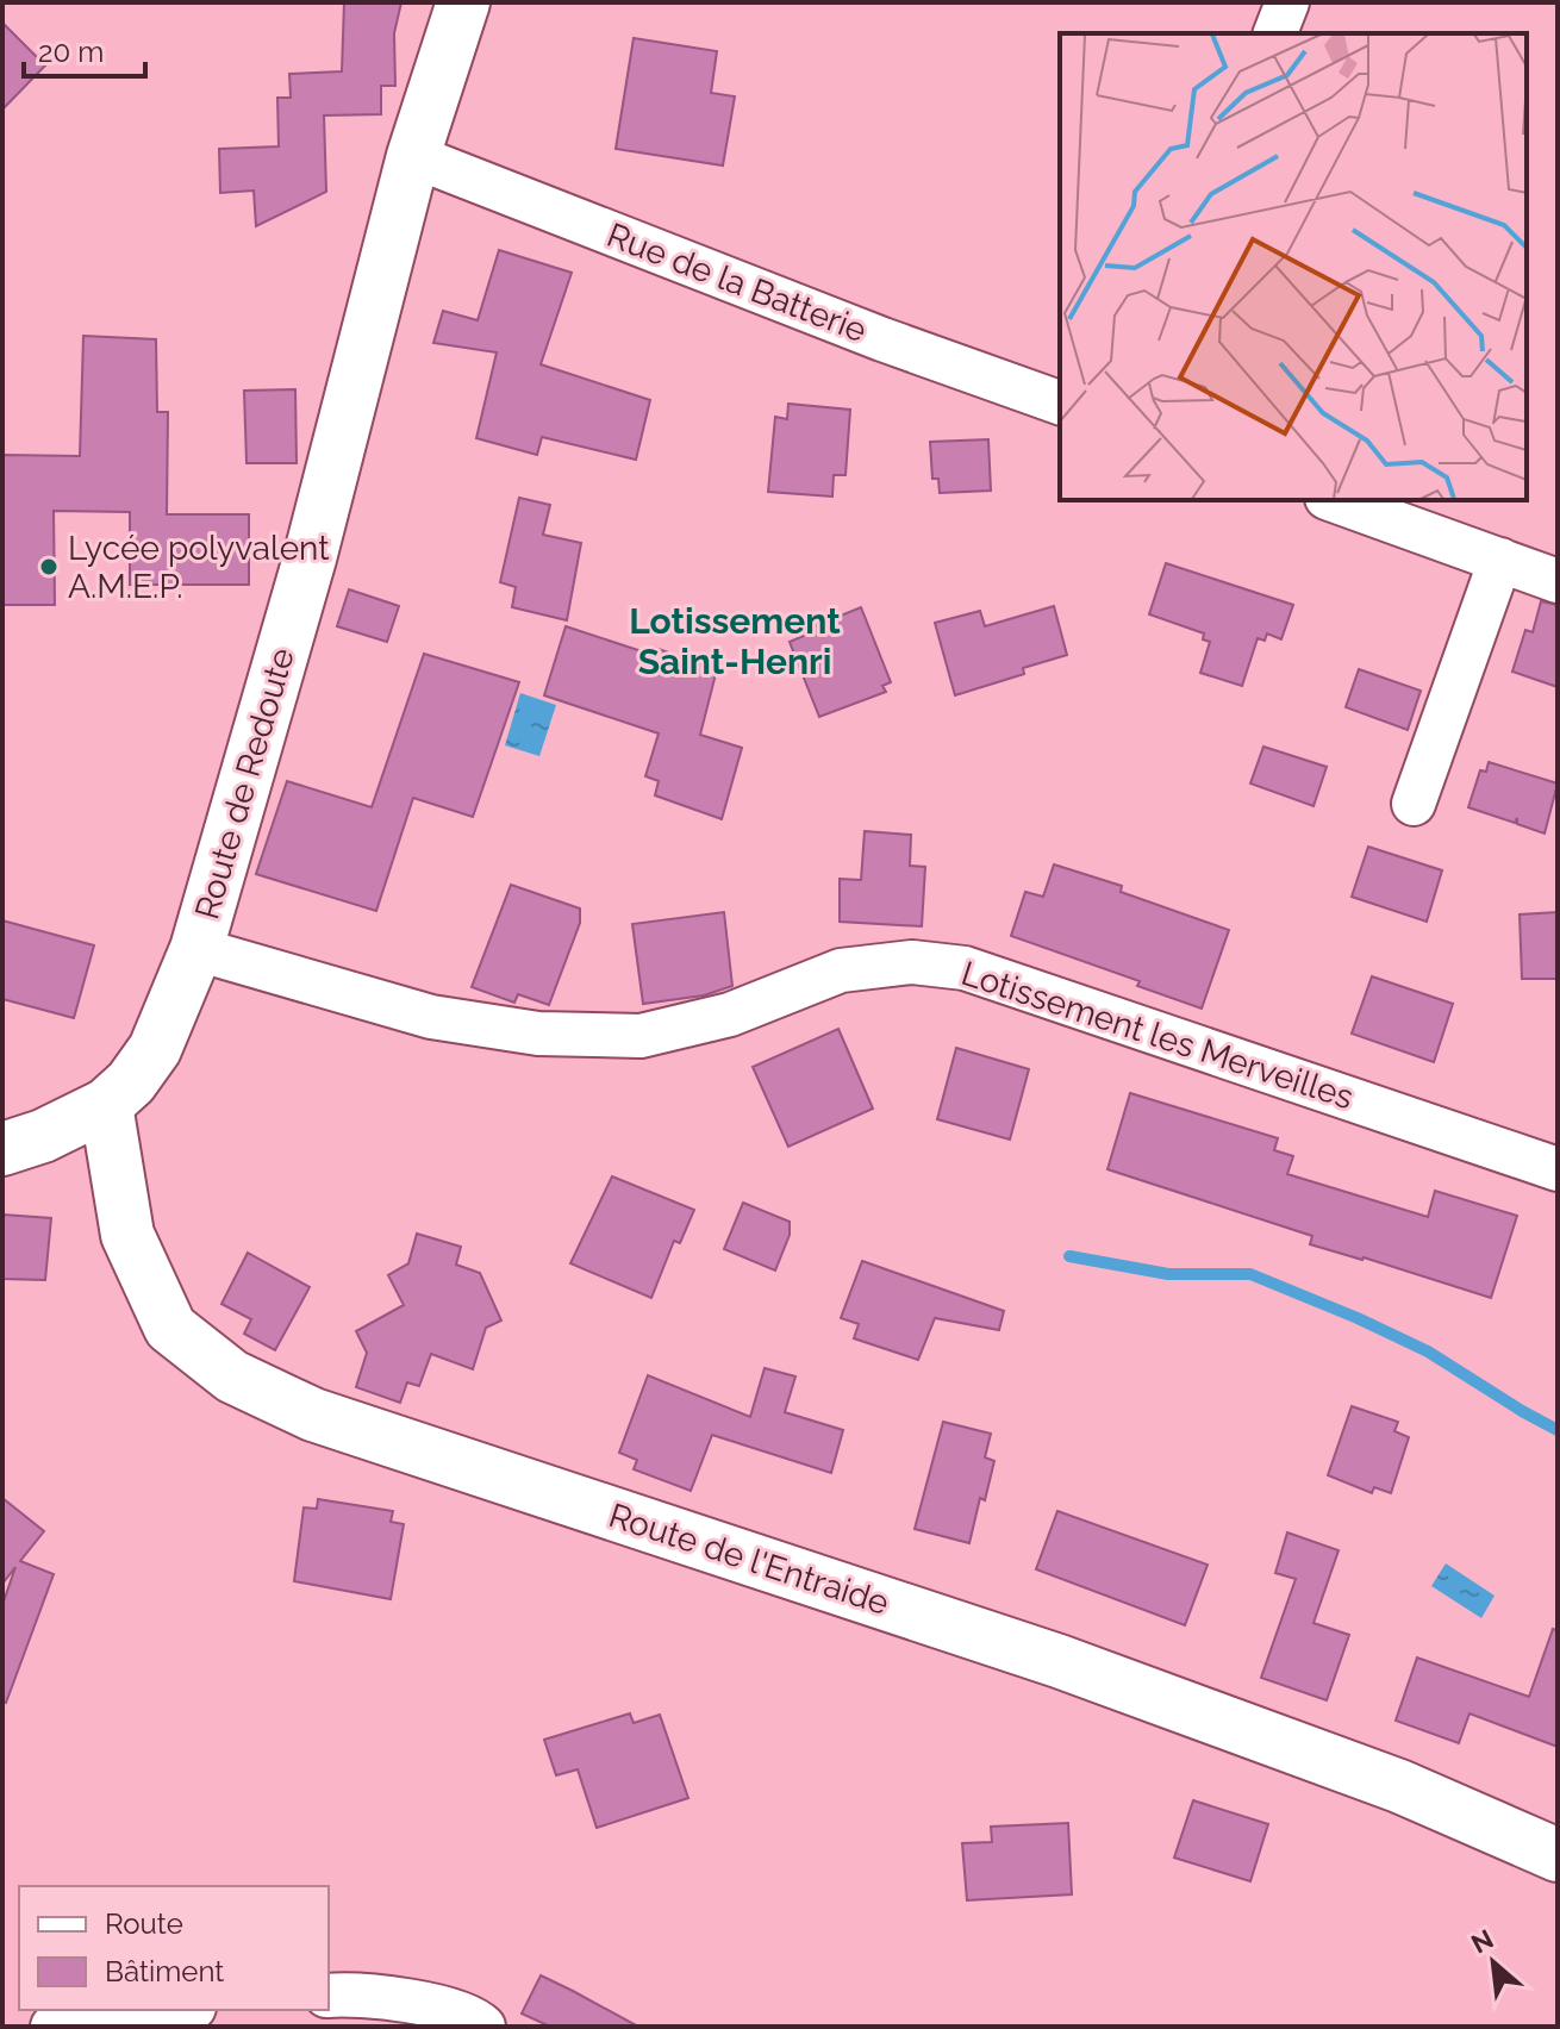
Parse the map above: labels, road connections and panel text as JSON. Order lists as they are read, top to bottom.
{
  "streets": {
    "street": [
      "Rue de la Batterie",
      "Route de Redoute",
      "Lotissement les Merveilles",
      "Route de l'Entraide"
    ]
  },
  "crossings": [
    ["Rue de la Batterie", "Route de Redoute"],
    ["Route de Redoute", "Lotissement les Merveilles"],
    ["Route de Redoute", "Route de l'Entraide"]
  ],
  "districts": ["Lotissement Saint-Henri"],
  "places": ["Lycée polyvalent A.M.E.P."],
  "legend": ["Route", "Bâtiment"],
  "scale_bar": "20 m",
  "north": "top left"
}
